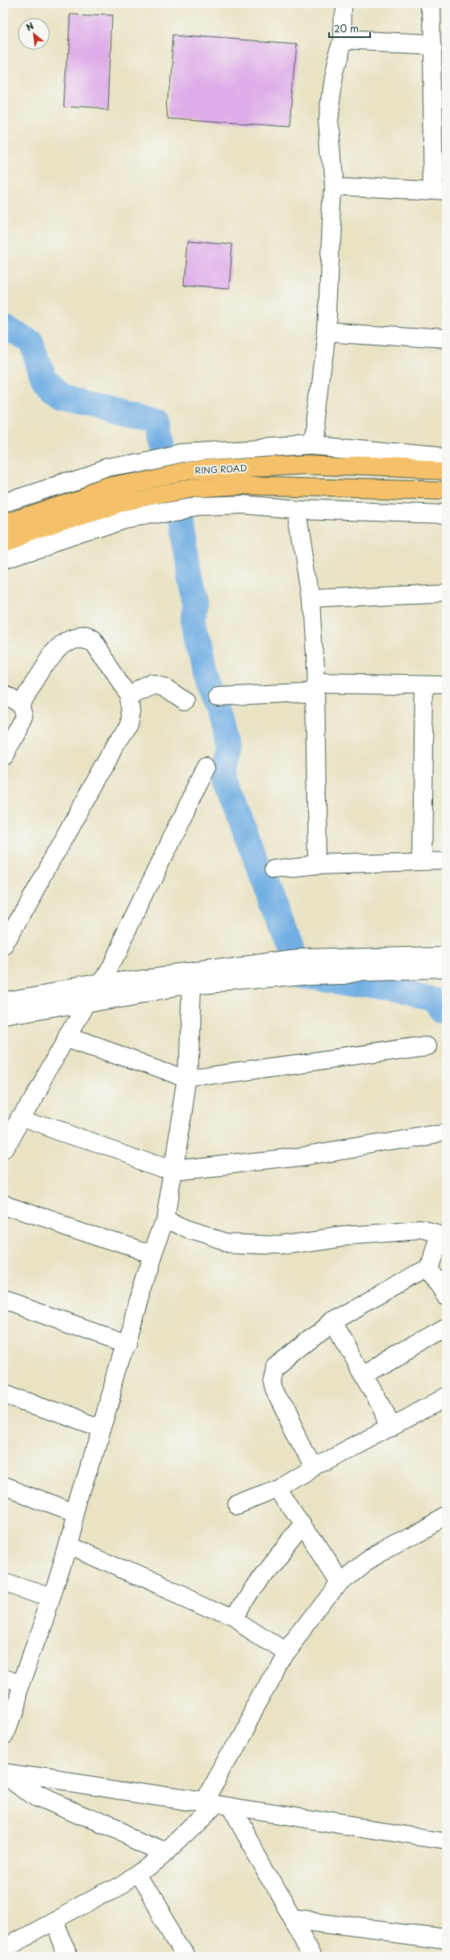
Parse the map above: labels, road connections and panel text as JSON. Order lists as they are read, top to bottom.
{
  "streets": {
    "highway": ["RING ROAD"]
  },
  "scale_bar": "20 m",
  "north": "top left"
}
